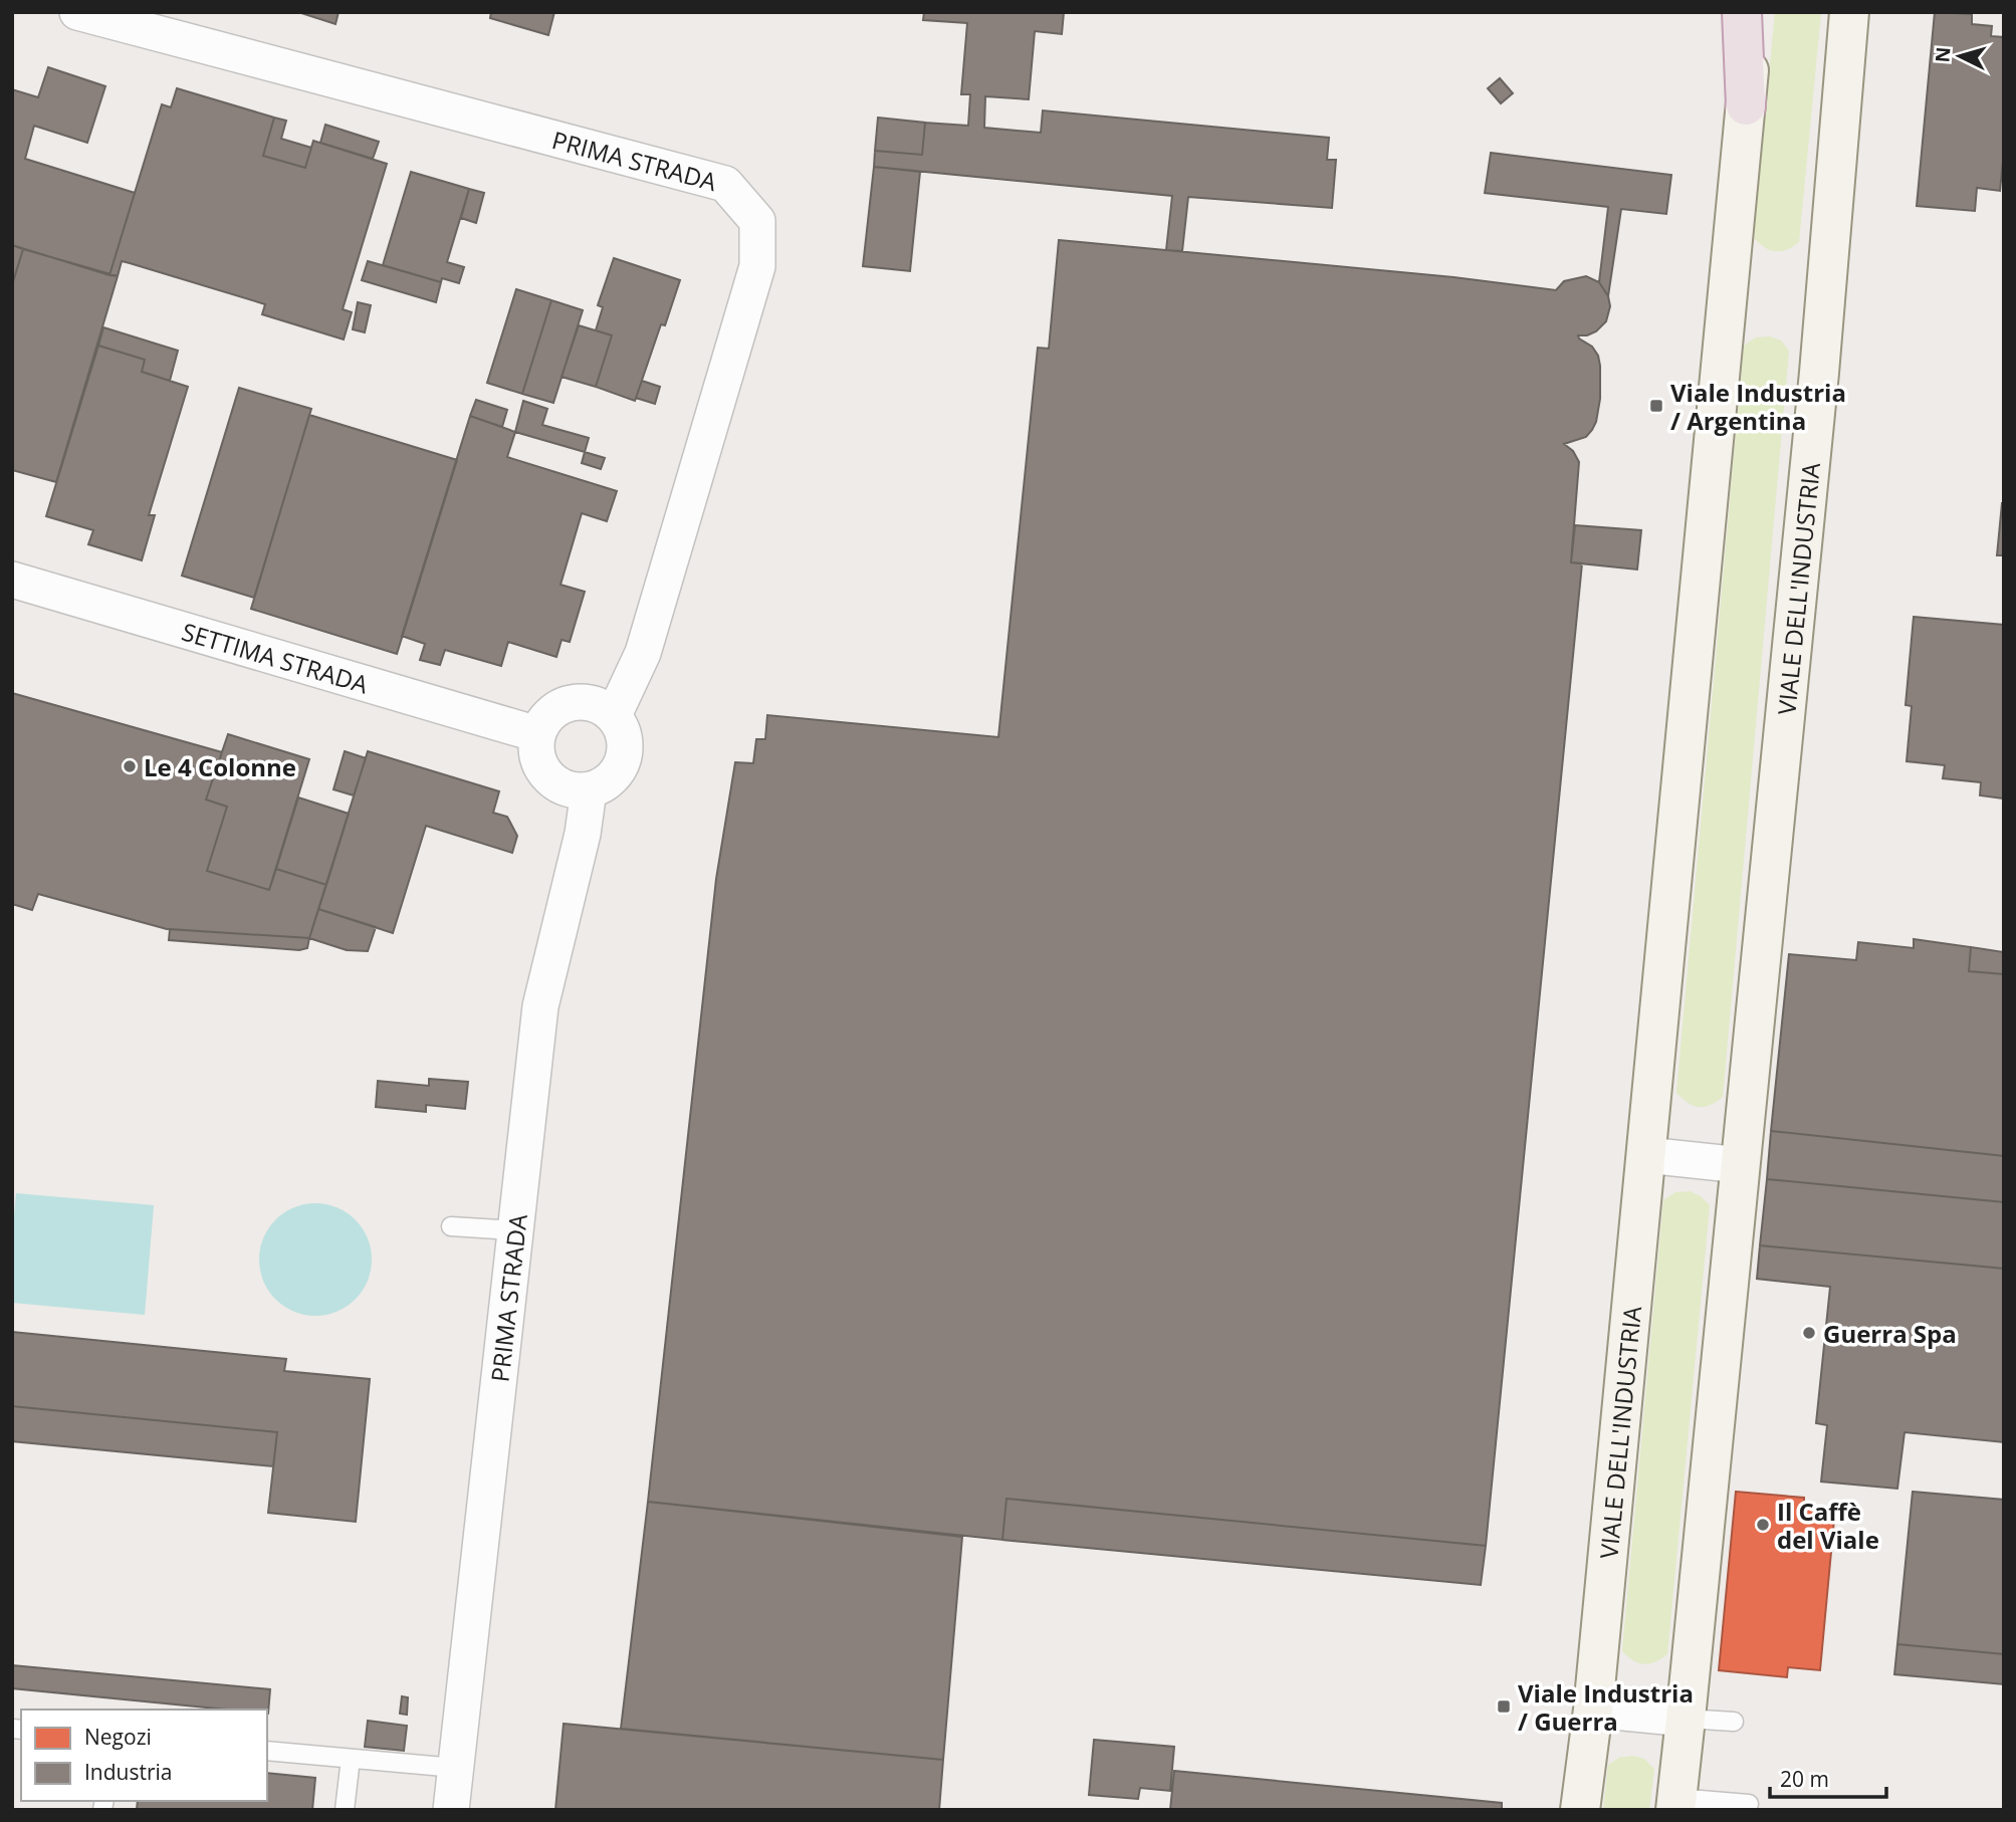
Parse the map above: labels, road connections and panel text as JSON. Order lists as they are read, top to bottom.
{
  "streets": {
    "street": ["PRIMA STRADA", "VIALE DELL'INDUSTRIA", "SETTIMA STRADA"]
  },
  "crossings": [
    ["PRIMA STRADA", "SETTIMA STRADA"]
  ],
  "places": {
    "transit": ["Viale Industria / Argentina", "Viale Industria / Guerra"],
    "other": ["Le 4 Colonne", "Guerra Spa", "Il Caffè del Viale"]
  },
  "legend": ["Negozi", "Industria"],
  "scale_bar": "20 m",
  "north": "left"
}
